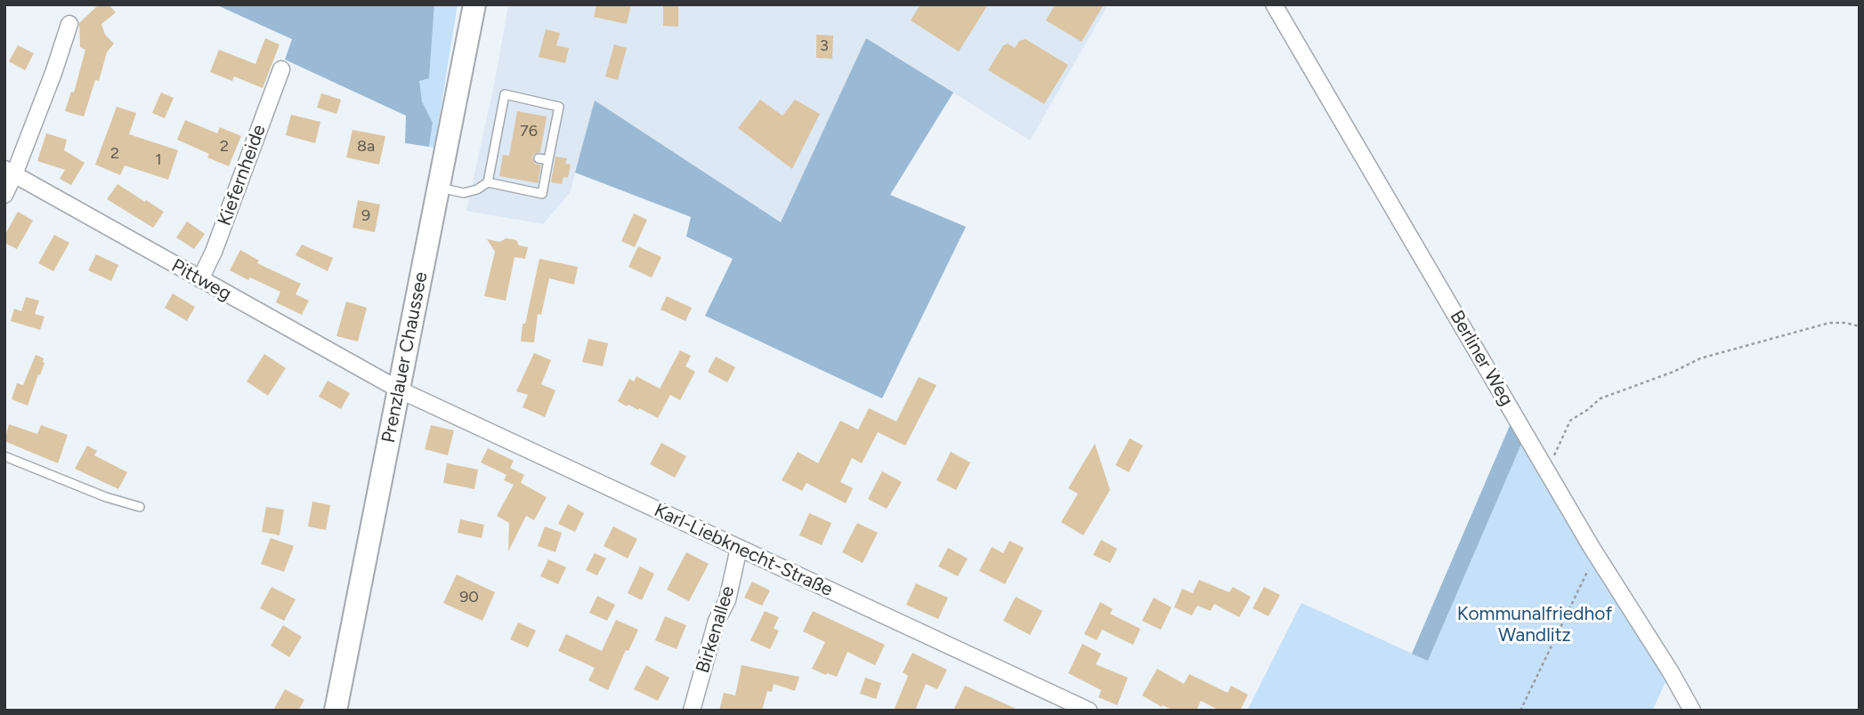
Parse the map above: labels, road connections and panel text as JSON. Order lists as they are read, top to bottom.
{
  "streets": {
    "main road": ["Prenzlauer Chaussee"],
    "street": [
      "Kiefernheide",
      "Pittweg",
      "Berliner Weg",
      "Karl-Liebknecht-Straße",
      "Birkenallee"
    ]
  },
  "crossings": [
    ["Kiefernheide", "Pittweg"],
    ["Pittweg", "Prenzlauer Chaussee"],
    ["Pittweg", "Karl-Liebknecht-Straße"],
    ["Prenzlauer Chaussee", "Karl-Liebknecht-Straße"],
    ["Karl-Liebknecht-Straße", "Birkenallee"]
  ],
  "parks": ["Kommunalfriedhof Wandlitz"],
  "house_numbers": [
    "3",
    "76",
    "2",
    "8a",
    "2",
    "1",
    "9",
    "90"
  ]
}
